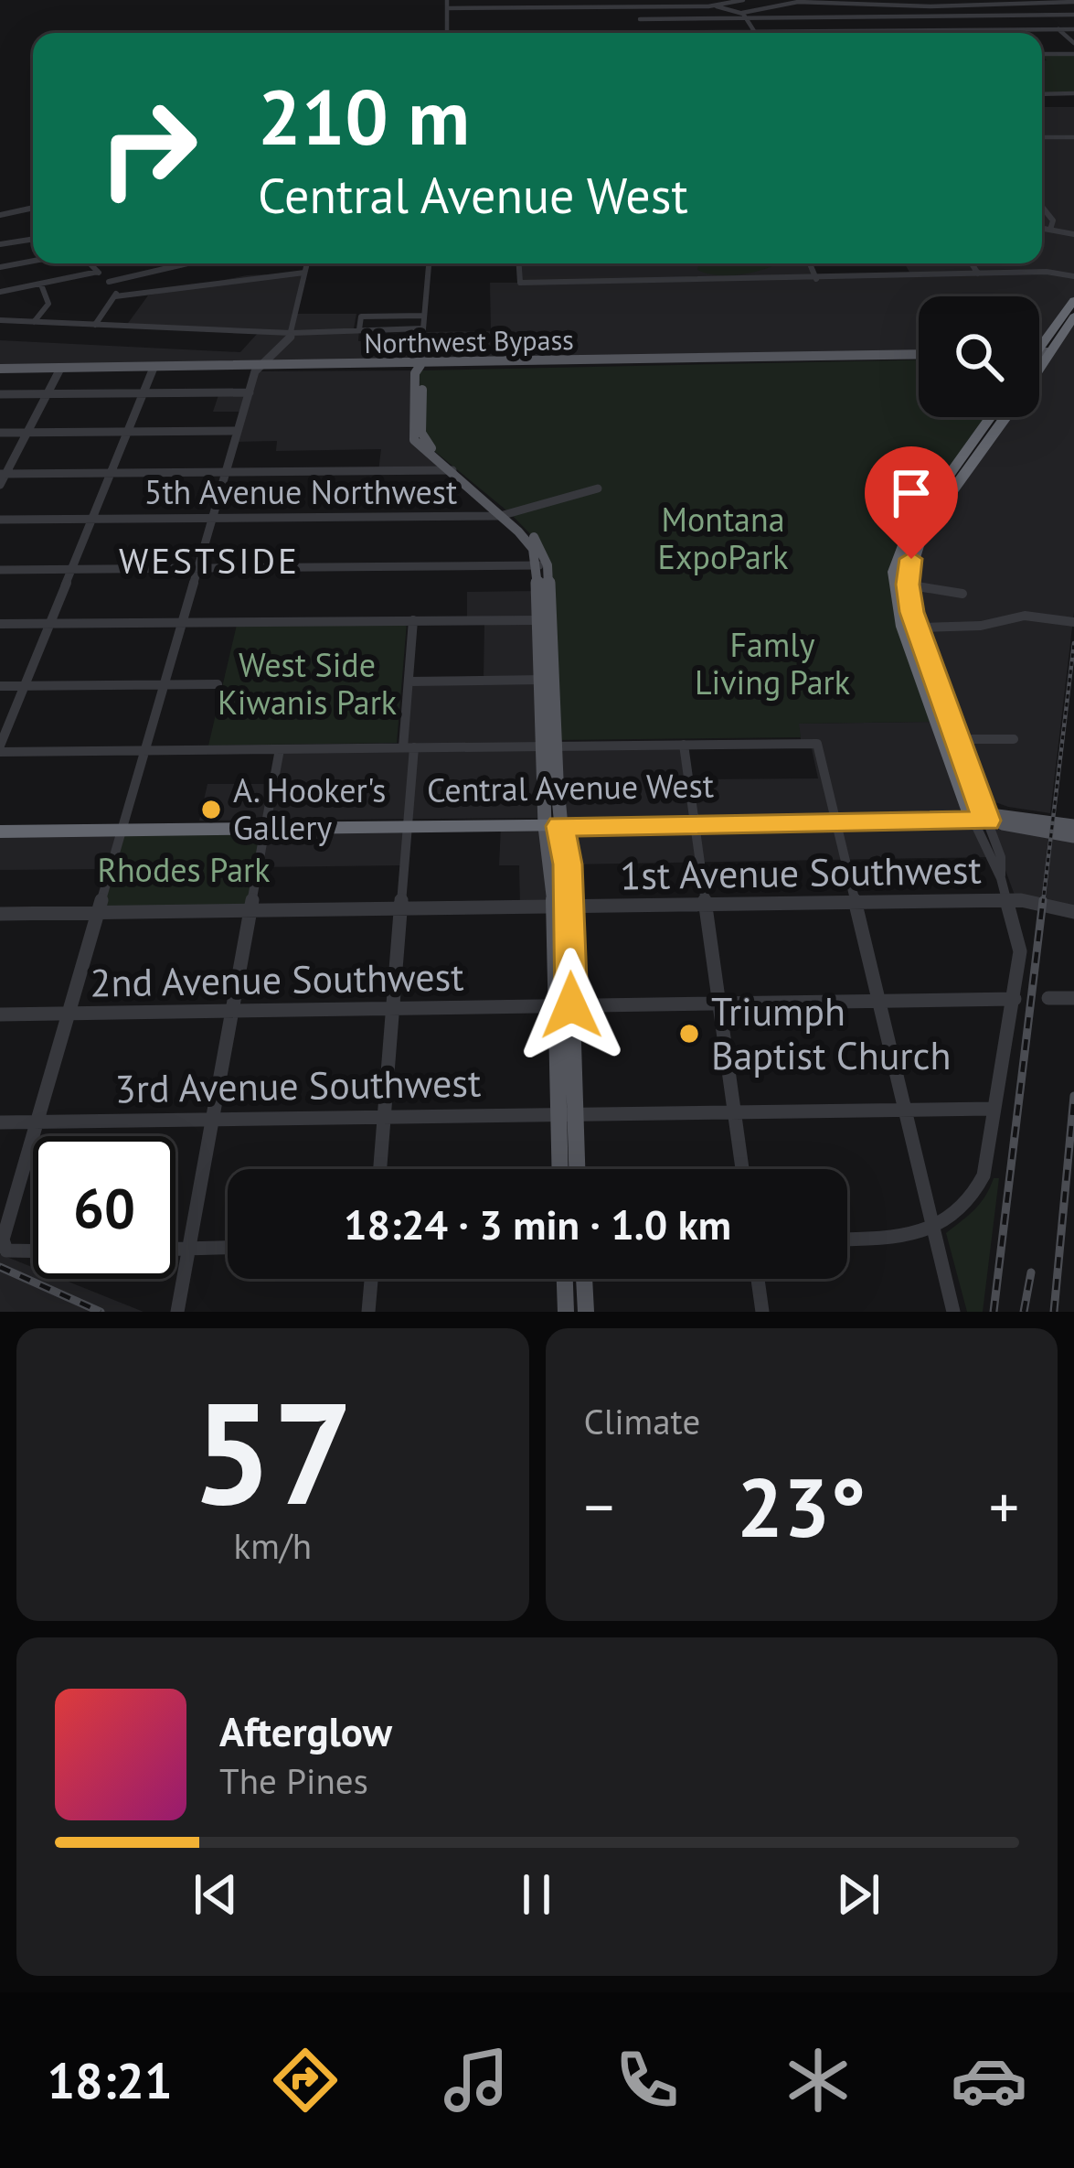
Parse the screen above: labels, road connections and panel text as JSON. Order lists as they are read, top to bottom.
{
  "streets": {
    "highway": ["Central Avenue West"],
    "main road": ["Northwest Bypass"],
    "street": [
      "5th Avenue Northwest",
      "1st Avenue Southwest",
      "2nd Avenue Southwest",
      "3rd Avenue Southwest"
    ]
  },
  "districts": ["WESTSIDE"],
  "parks": [
    "Montana ExpoPark",
    "Famly Living Park",
    "West Side Kiwanis Park",
    "Rhodes Park"
  ],
  "places": ["A. Hooker's Gallery", "Triumph Baptist Church"],
  "page": {
    "turn": ["210 m", "Central Avenue West"],
    "limit": "60",
    "trip": "18:24 · 3 min · 1.0 km",
    "tile": [
      ["57", "km/h"],
      "Climate"
    ],
    "heat": ["−", "23°", "+"],
    "song": ["Afterglow", "The Pines"],
    "tabs": "18:21"
  }
}
